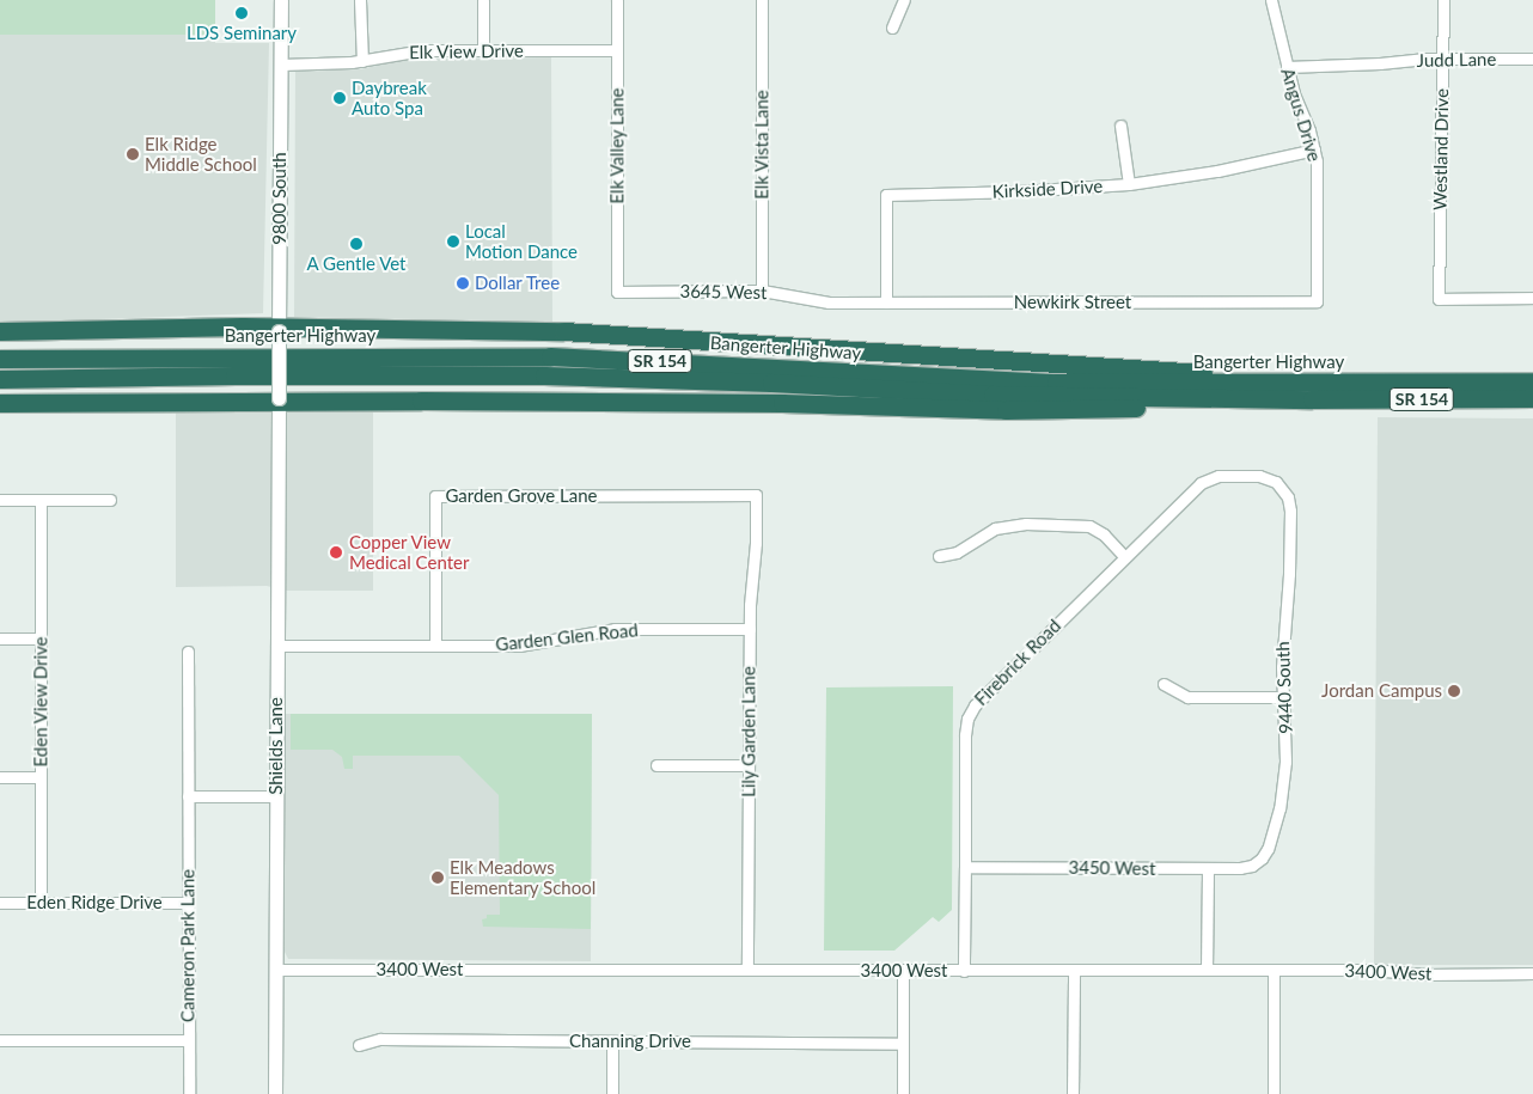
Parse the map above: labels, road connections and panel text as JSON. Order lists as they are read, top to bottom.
{
  "streets": {
    "highway": ["Bangerter Highway", "SR 154"],
    "main road": ["9800 South", "Shields Lane"],
    "street": [
      "Elk View Drive",
      "Judd Lane",
      "Angus Drive",
      "Elk Vista Lane",
      "Elk Valley Lane",
      "Westland Drive",
      "Kirkside Drive",
      "3645 West",
      "Newkirk Street",
      "Garden Grove Lane",
      "Garden Glen Road",
      "Firebrick Road",
      "9440 South",
      "Eden View Drive",
      "Lily Garden Lane",
      "3450 West",
      "Eden Ridge Drive",
      "Cameron Park Lane",
      "3400 West",
      "Channing Drive"
    ]
  },
  "crossings": [
    ["Elk View Drive", "Elk Valley Lane"],
    ["Elk View Drive", "9800 South"],
    ["Judd Lane", "Angus Drive"],
    ["Judd Lane", "Westland Drive"],
    ["Angus Drive", "Kirkside Drive"],
    ["Angus Drive", "Newkirk Street"],
    ["Elk Vista Lane", "3645 West"],
    ["Elk Valley Lane", "3645 West"],
    ["Kirkside Drive", "Newkirk Street"],
    ["9800 South", "Shields Lane"],
    ["3645 West", "Newkirk Street"],
    ["Garden Grove Lane", "Garden Glen Road"],
    ["Garden Grove Lane", "Lily Garden Lane"],
    ["Garden Glen Road", "Lily Garden Lane"],
    ["Garden Glen Road", "Shields Lane"],
    ["Firebrick Road", "9440 South"],
    ["Firebrick Road", "3450 West"],
    ["Firebrick Road", "3400 West"],
    ["9440 South", "3450 West"],
    ["Eden View Drive", "Eden Ridge Drive"],
    ["Lily Garden Lane", "3400 West"],
    ["Shields Lane", "3400 West"],
    ["Eden Ridge Drive", "Cameron Park Lane"]
  ],
  "places": [
    "LDS Seminary",
    "Daybreak Auto Spa",
    "Elk Ridge Middle School",
    "Local Motion Dance",
    "A Gentle Vet",
    "Dollar Tree",
    "Copper View Medical Center",
    "Jordan Campus",
    "Elk Meadows Elementary School"
  ]
}
